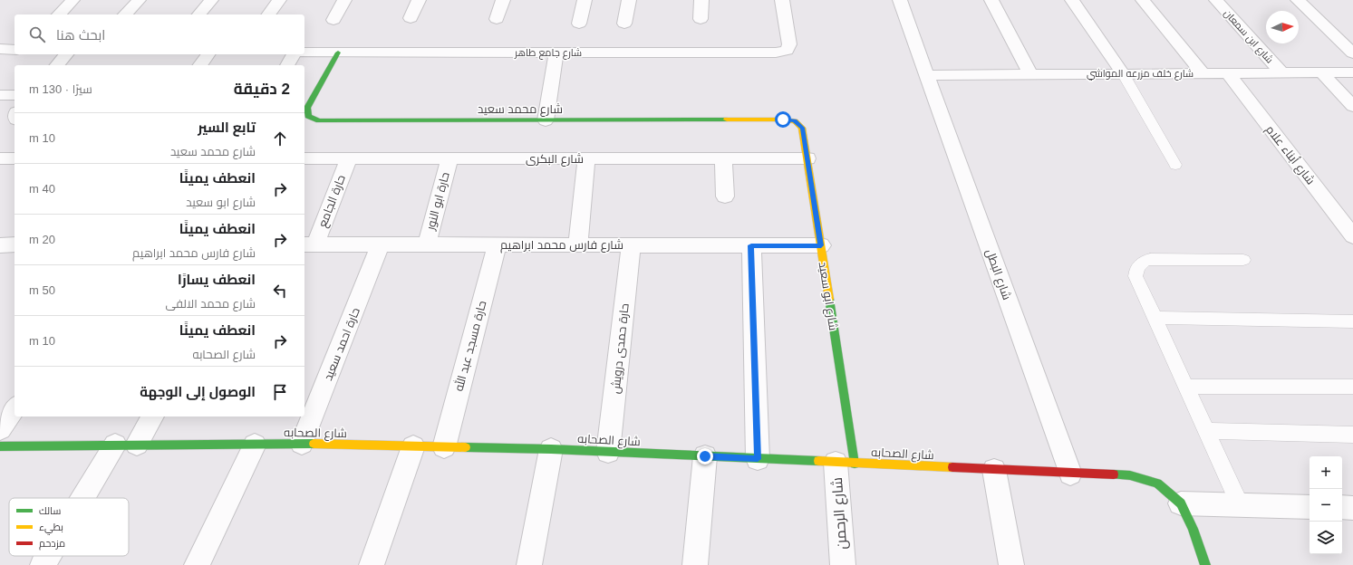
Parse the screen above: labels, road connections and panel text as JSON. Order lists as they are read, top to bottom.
{
  "streets": {
    "street": [
      "شارع ابن سمعان",
      "شارع جامع طاهر",
      "شارع خلف مزرعه المواشي",
      "شارع محمد سعيد",
      "شارع أبناء علام",
      "شارع البكرى",
      "حارة الجامع",
      "حارة ابو النور",
      "شارع فارس محمد ابراهيم",
      "شارع البطل",
      "شارع ابو سعيد",
      "حارة احمد سعيد",
      "حارة مسجد عبد الله",
      "حارة حمدى درويش",
      "شارع الصحابه",
      "شارع الرحمن"
    ]
  },
  "crossings": [
    ["شارع ابن سمعان", "شارع خلف مزرعه المواشي"],
    ["شارع جامع طاهر", "شارع محمد سعيد"],
    ["شارع خلف مزرعه المواشي", "شارع أبناء علام"],
    ["شارع خلف مزرعه المواشي", "شارع البطل"],
    ["شارع محمد سعيد", "شارع ابو سعيد"],
    ["شارع البكرى", "حارة الجامع"],
    ["شارع البكرى", "حارة ابو النور"],
    ["شارع البكرى", "شارع ابو سعيد"],
    ["حارة الجامع", "شارع فارس محمد ابراهيم"],
    ["حارة ابو النور", "شارع فارس محمد ابراهيم"],
    ["شارع فارس محمد ابراهيم", "شارع ابو سعيد"],
    ["شارع فارس محمد ابراهيم", "حارة احمد سعيد"],
    ["شارع فارس محمد ابراهيم", "حارة مسجد عبد الله"],
    ["شارع فارس محمد ابراهيم", "حارة حمدى درويش"],
    ["شارع البطل", "شارع الصحابه"],
    ["شارع ابو سعيد", "شارع الصحابه"],
    ["شارع ابو سعيد", "شارع الرحمن"],
    ["حارة احمد سعيد", "شارع الصحابه"],
    ["حارة مسجد عبد الله", "شارع الصحابه"],
    ["حارة حمدى درويش", "شارع الصحابه"],
    ["شارع الصحابه", "شارع الرحمن"]
  ],
  "legend": ["سالك", "بطيء", "مزدحم"],
  "north": "right",
  "page": {
    "search": "ابحث هنا",
    "heading": ["2 دقيقة", "سيرًا · 130 m"],
    "list": [
      ["تابع السير", "شارع محمد سعيد", "10 m"],
      ["انعطف يمينًا", "شارع ابو سعيد", "40 m"],
      ["انعطف يمينًا", "شارع فارس محمد ابراهيم", "20 m"],
      ["انعطف يسارًا", "شارع محمد الالفى", "50 m"],
      ["انعطف يمينًا", "شارع الصحابه", "10 m"],
      "الوصول إلى الوجهة"
    ],
    "map_buttons": ["+", "−"]
  }
}
